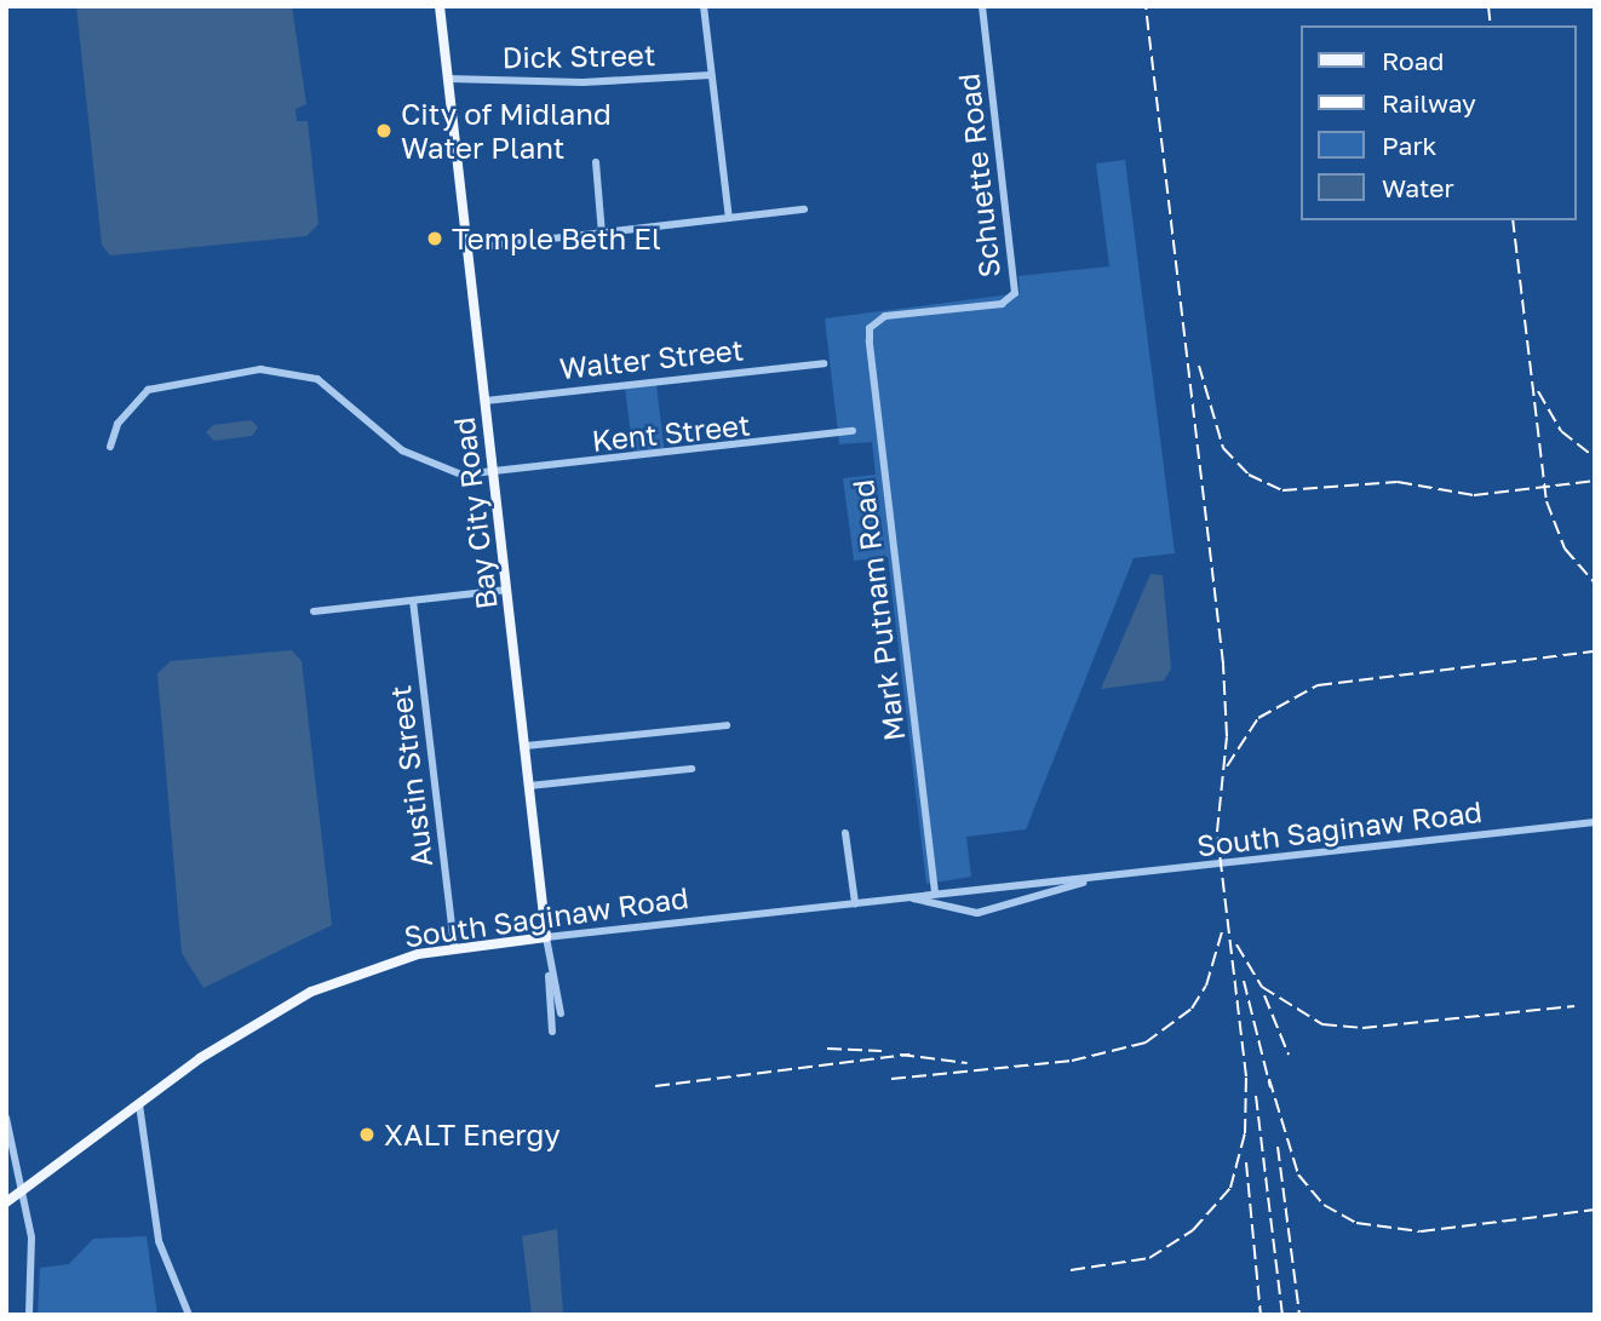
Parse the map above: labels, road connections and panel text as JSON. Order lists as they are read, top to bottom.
{
  "streets": {
    "main road": ["Bay City Road", "South Saginaw Road"],
    "street": [
      "Dick Street",
      "Schuette Road",
      "Walter Street",
      "Kent Street",
      "Mark Putnam Road",
      "Austin Street"
    ]
  },
  "crossings": [
    ["Dick Street", "Bay City Road"],
    ["Schuette Road", "Mark Putnam Road"],
    ["Walter Street", "Bay City Road"],
    ["Kent Street", "Bay City Road"],
    ["Bay City Road", "South Saginaw Road"],
    ["Mark Putnam Road", "South Saginaw Road"],
    ["Austin Street", "South Saginaw Road"]
  ],
  "places": ["City of Midland Water Plant", "Temple Beth El", "XALT Energy"],
  "legend": [
    "Road",
    "Railway",
    "Park",
    "Water"
  ]
}
